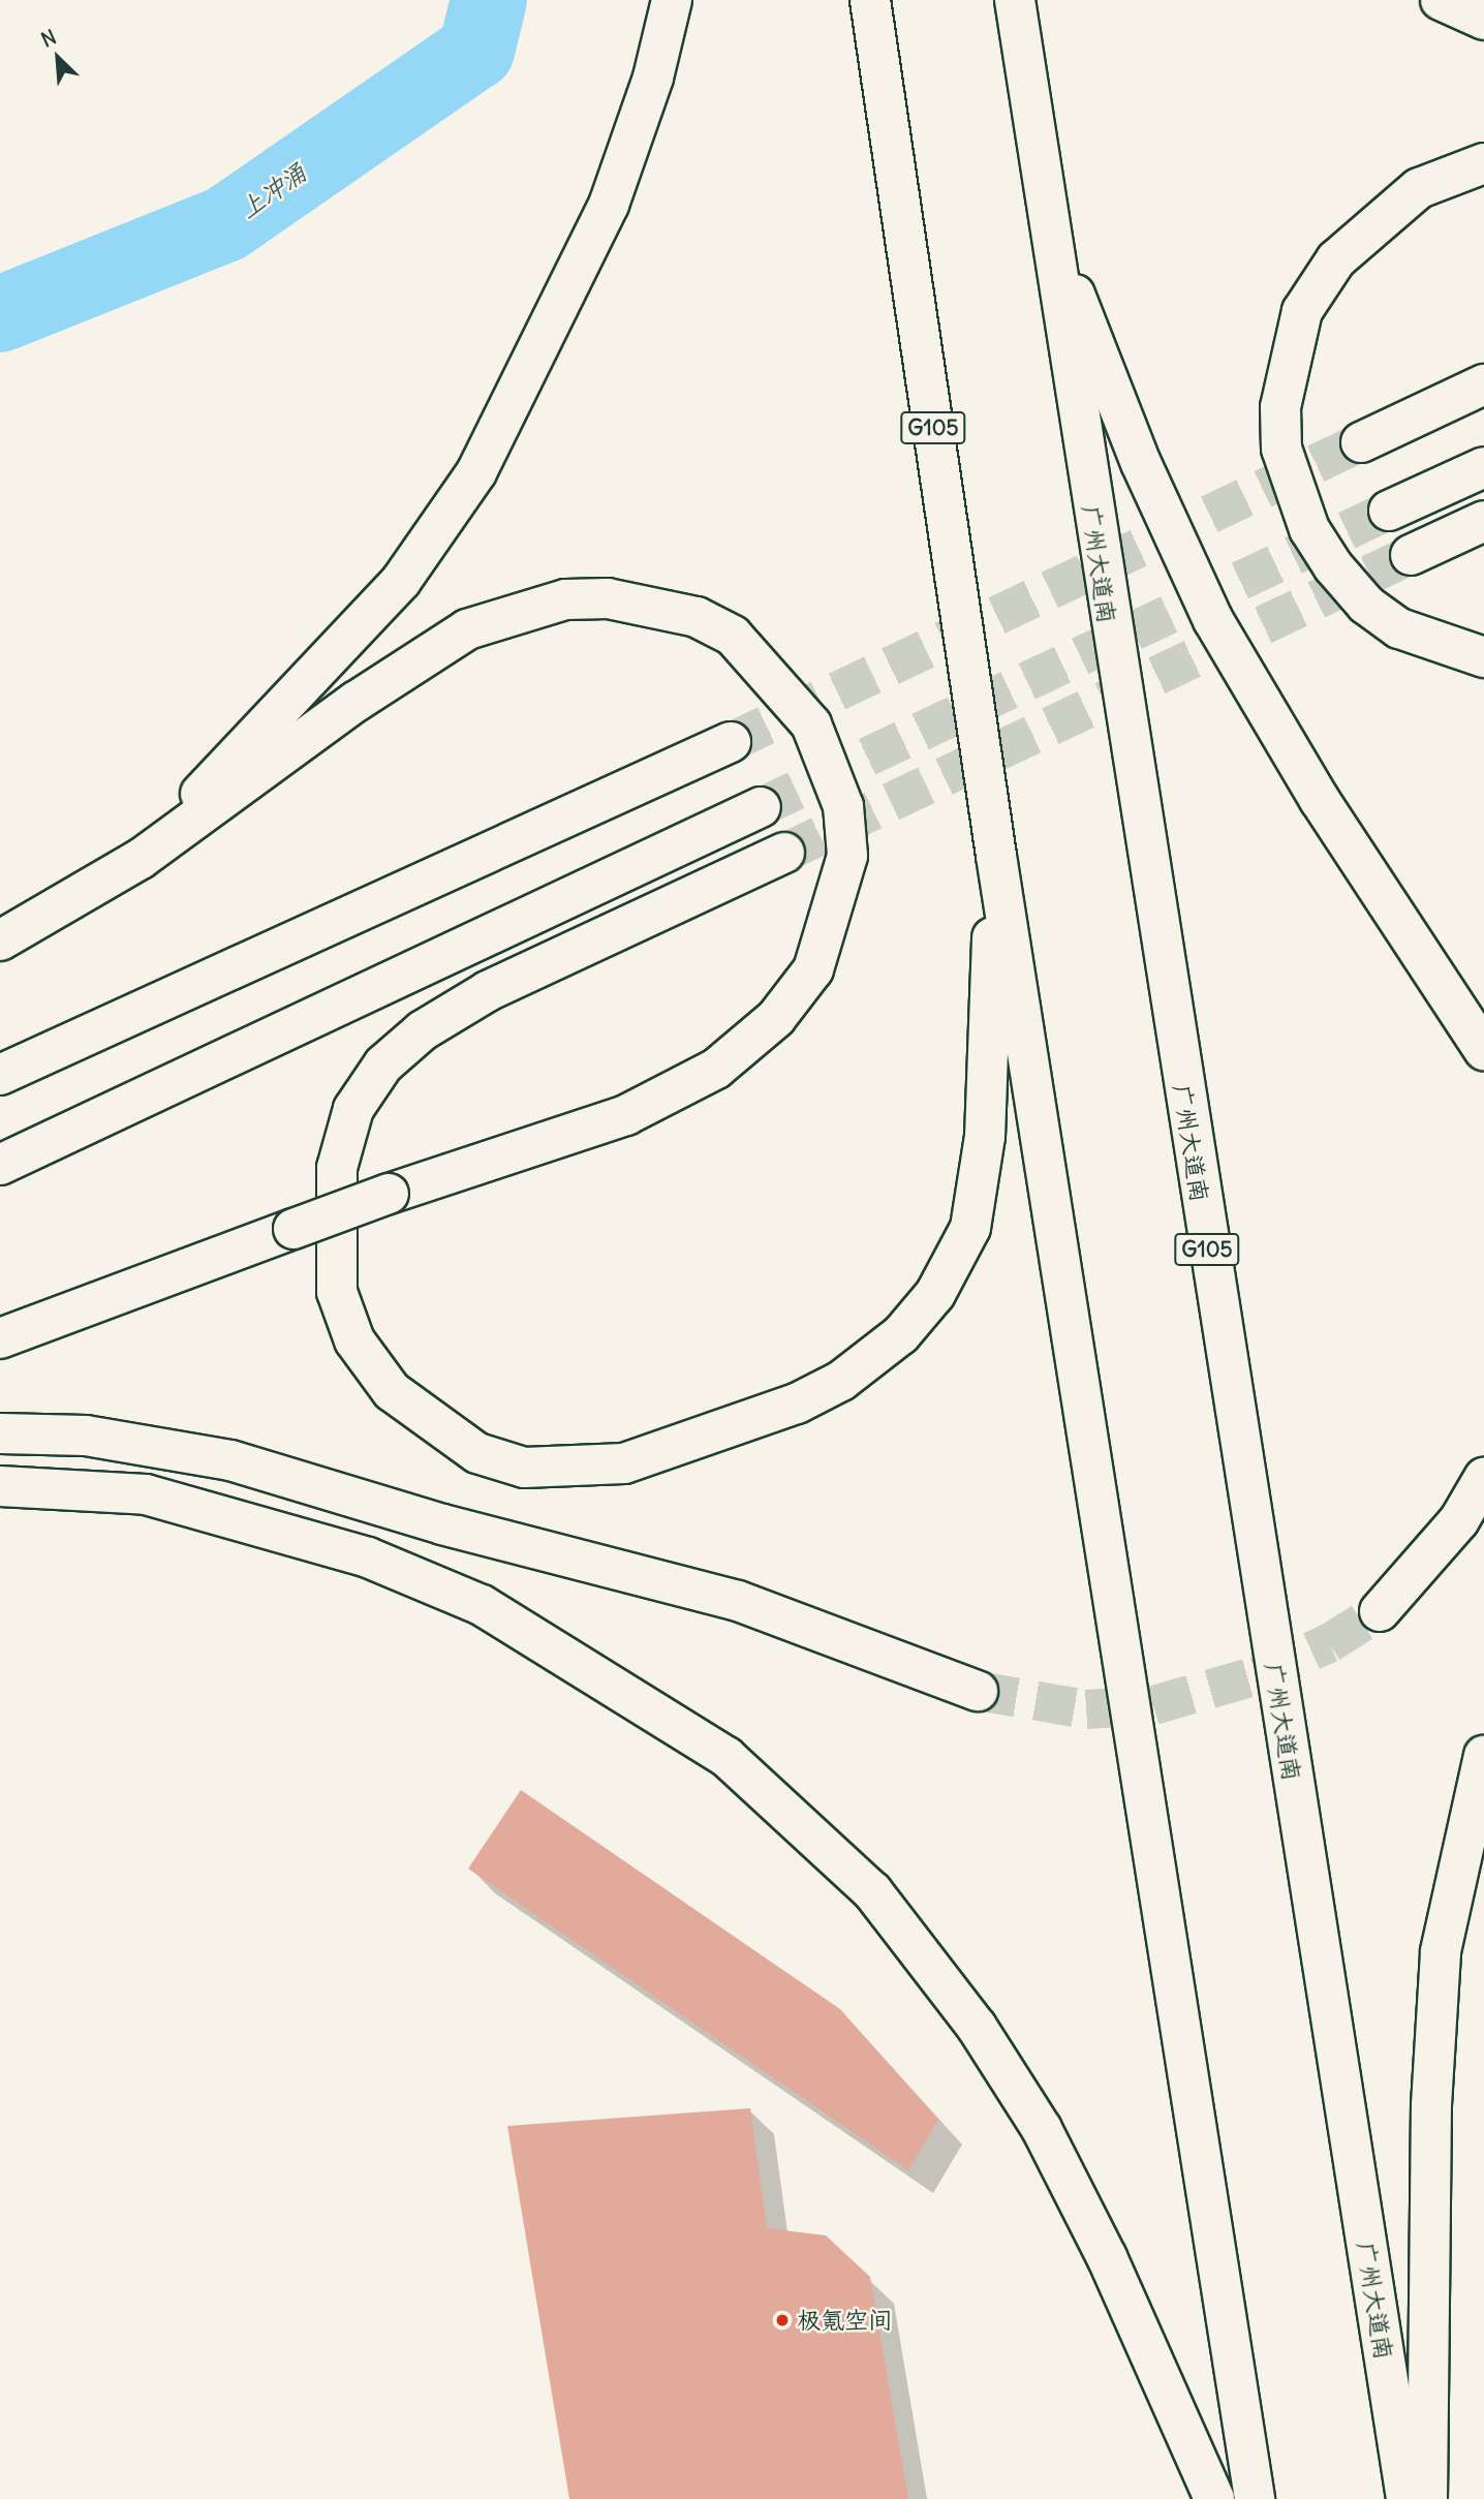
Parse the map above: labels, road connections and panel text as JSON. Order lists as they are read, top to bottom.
{
  "streets": {
    "highway": ["G105", "广州大道南"]
  },
  "water": ["上冲涌"],
  "places": ["极氪空间"],
  "north": "top left"
}
